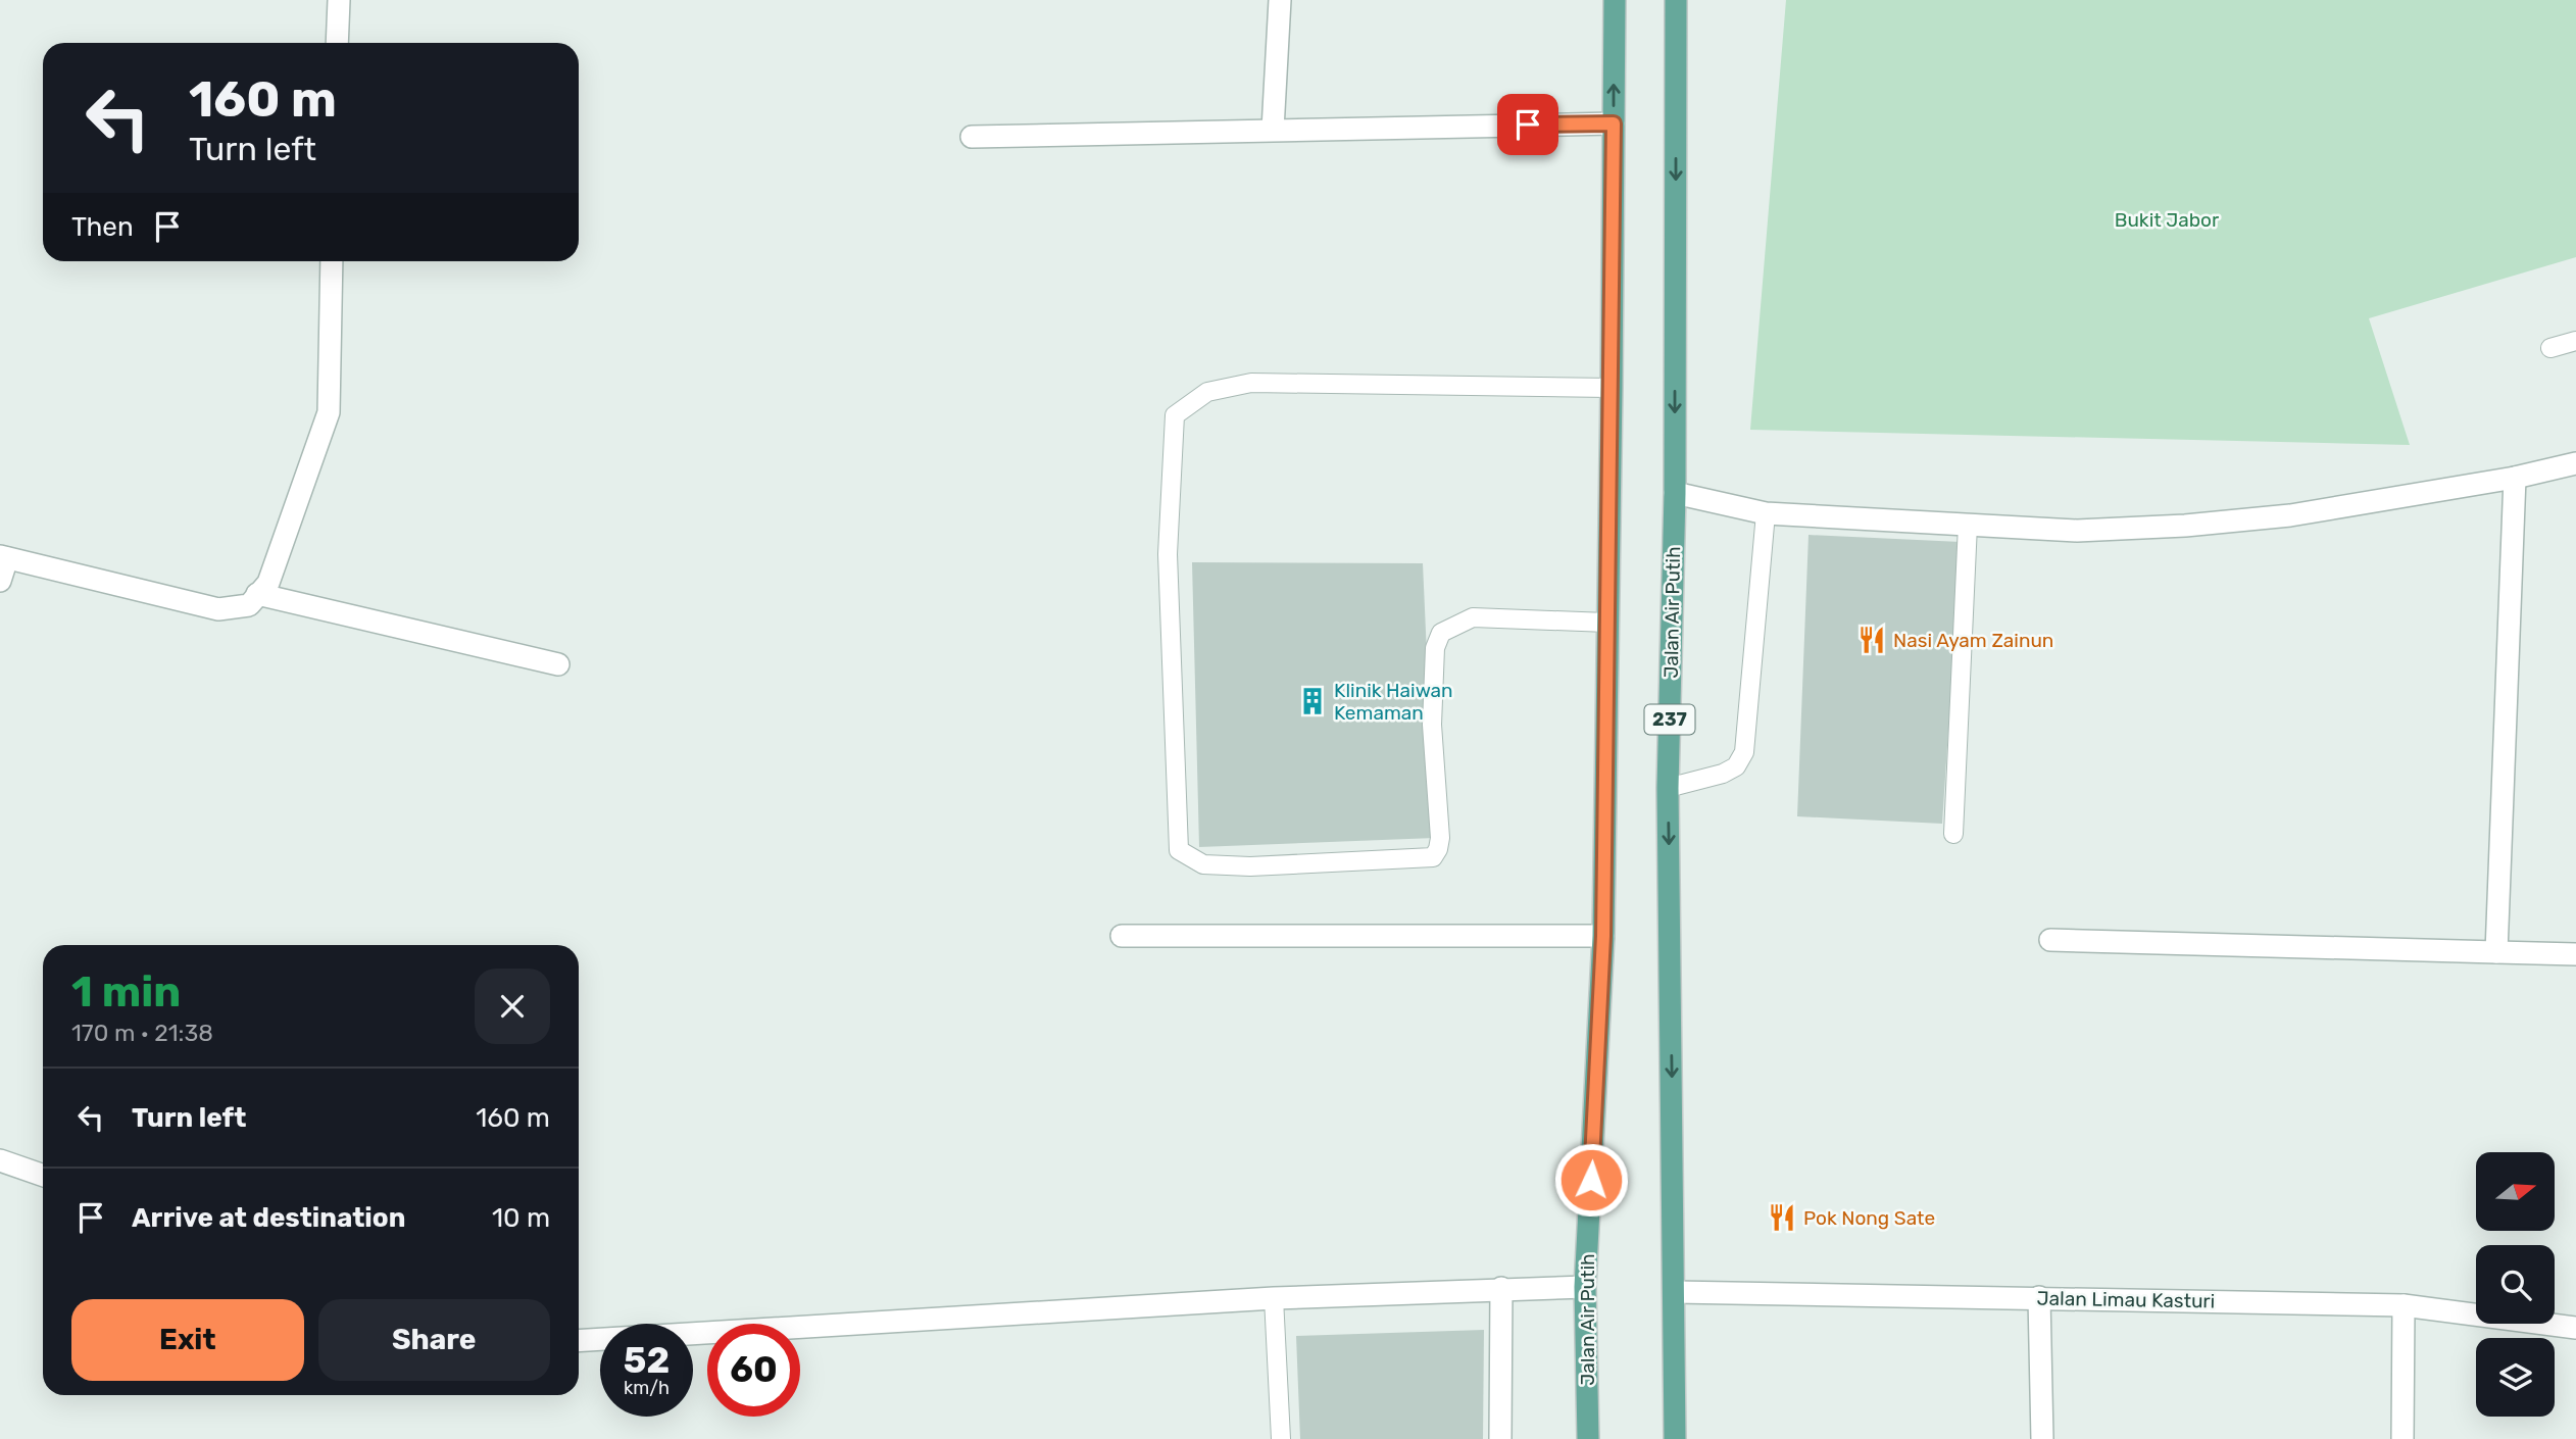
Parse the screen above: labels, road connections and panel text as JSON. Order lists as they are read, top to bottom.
{
  "streets": {
    "main road": ["Jalan Air Putih", "237"],
    "street": ["Jalan Limau Kasturi"]
  },
  "crossings": [
    ["Jalan Air Putih", "Jalan Limau Kasturi"]
  ],
  "parks": ["Bukit Jabor"],
  "places": {
    "restaurant": ["Nasi Ayam Zainun", "Pok Nong Sate"],
    "building": ["Klinik Haiwan Kemaman"]
  },
  "north": "right",
  "page": {
    "turn": ["160 m", "Turn left"],
    "then": "Then",
    "heading": ["1 min", "170 m · 21:38"],
    "list": [
      {
        "name": "Turn left",
        "value": "160 m"
      },
      {
        "name": "Arrive at destination",
        "value": "10 m"
      }
    ],
    "buttons": ["Exit", "Share"],
    "speed": "52 km/h",
    "limit": "60"
  }
}
